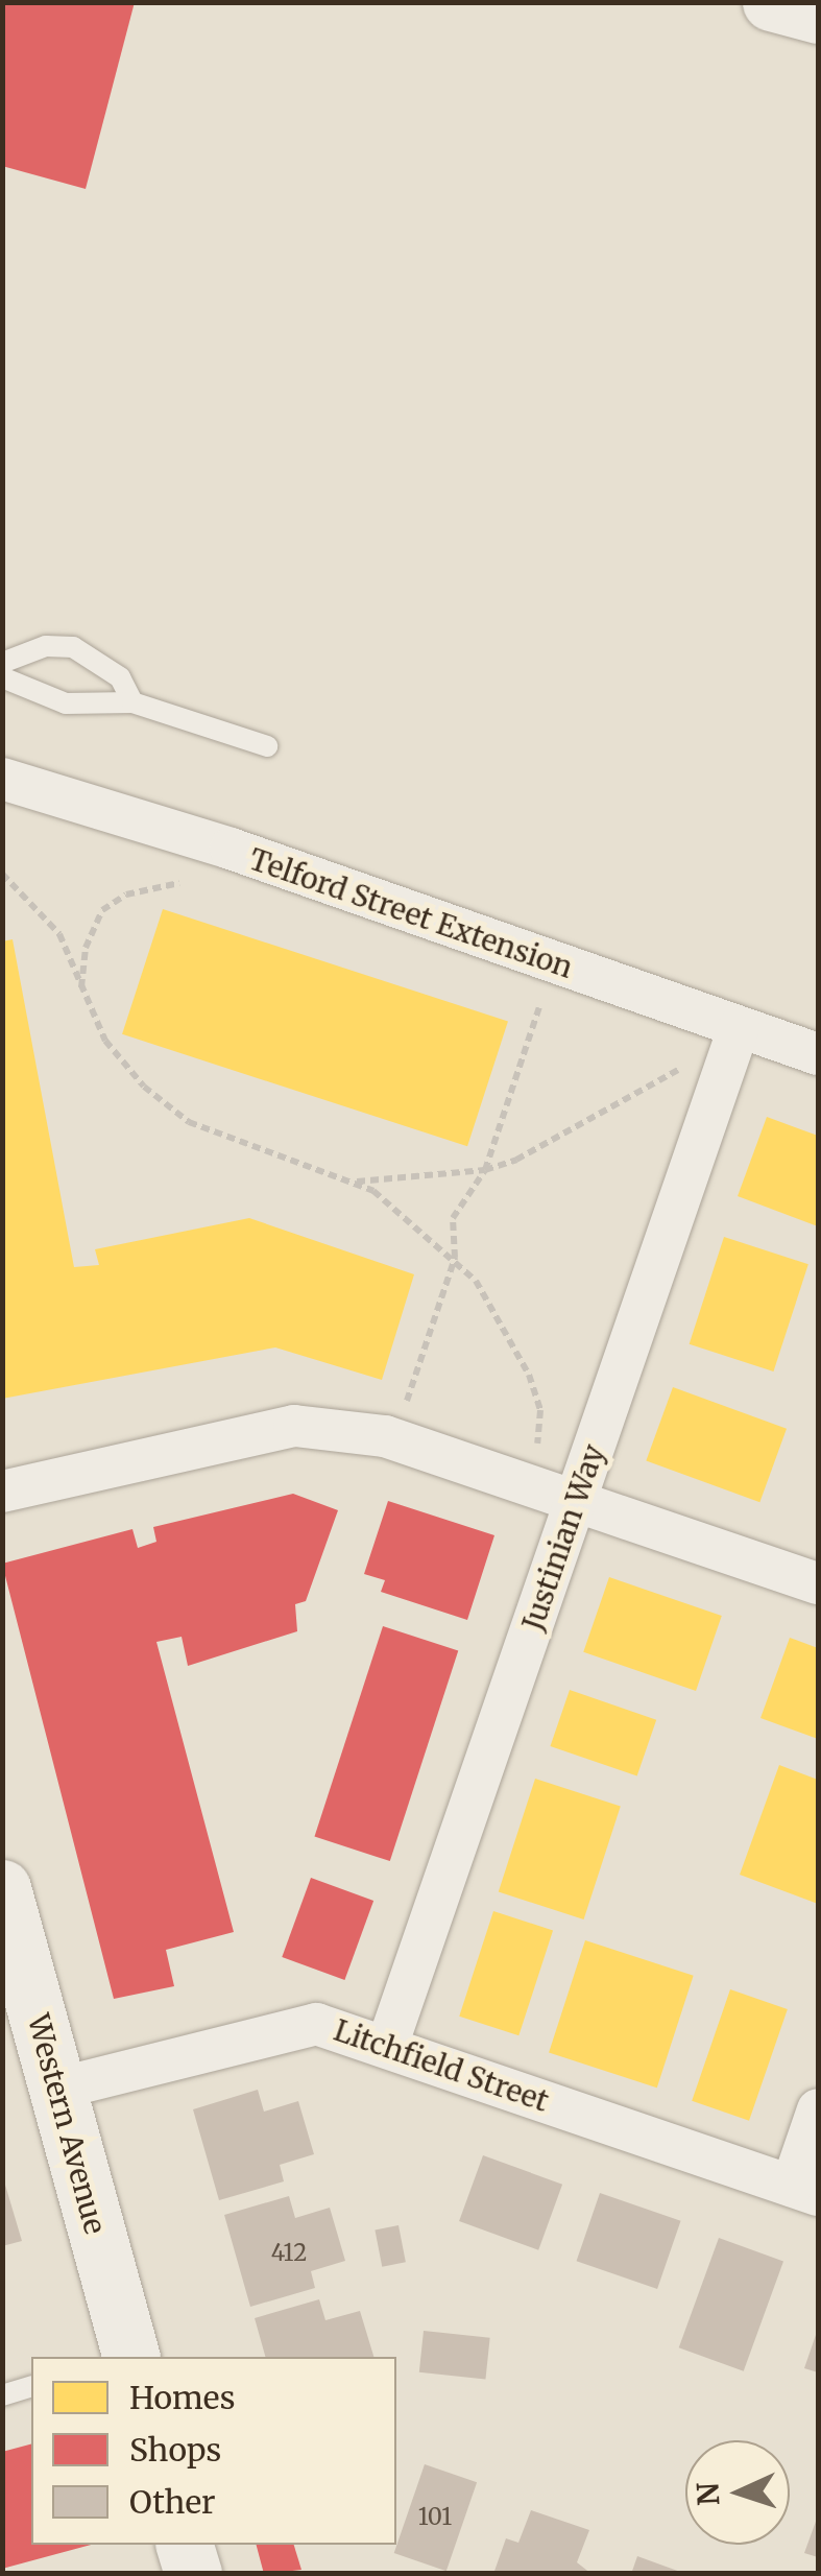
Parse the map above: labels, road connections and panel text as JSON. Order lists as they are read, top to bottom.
{
  "streets": {
    "main road": ["Western Avenue"],
    "street": ["Telford Street Extension", "Justinian Way", "Litchfield Street"]
  },
  "crossings": [
    ["Telford Street Extension", "Justinian Way"],
    ["Justinian Way", "Litchfield Street"],
    ["Litchfield Street", "Western Avenue"]
  ],
  "house_numbers": ["412", "101"],
  "legend": ["Homes", "Shops", "Other"],
  "north": "left"
}
